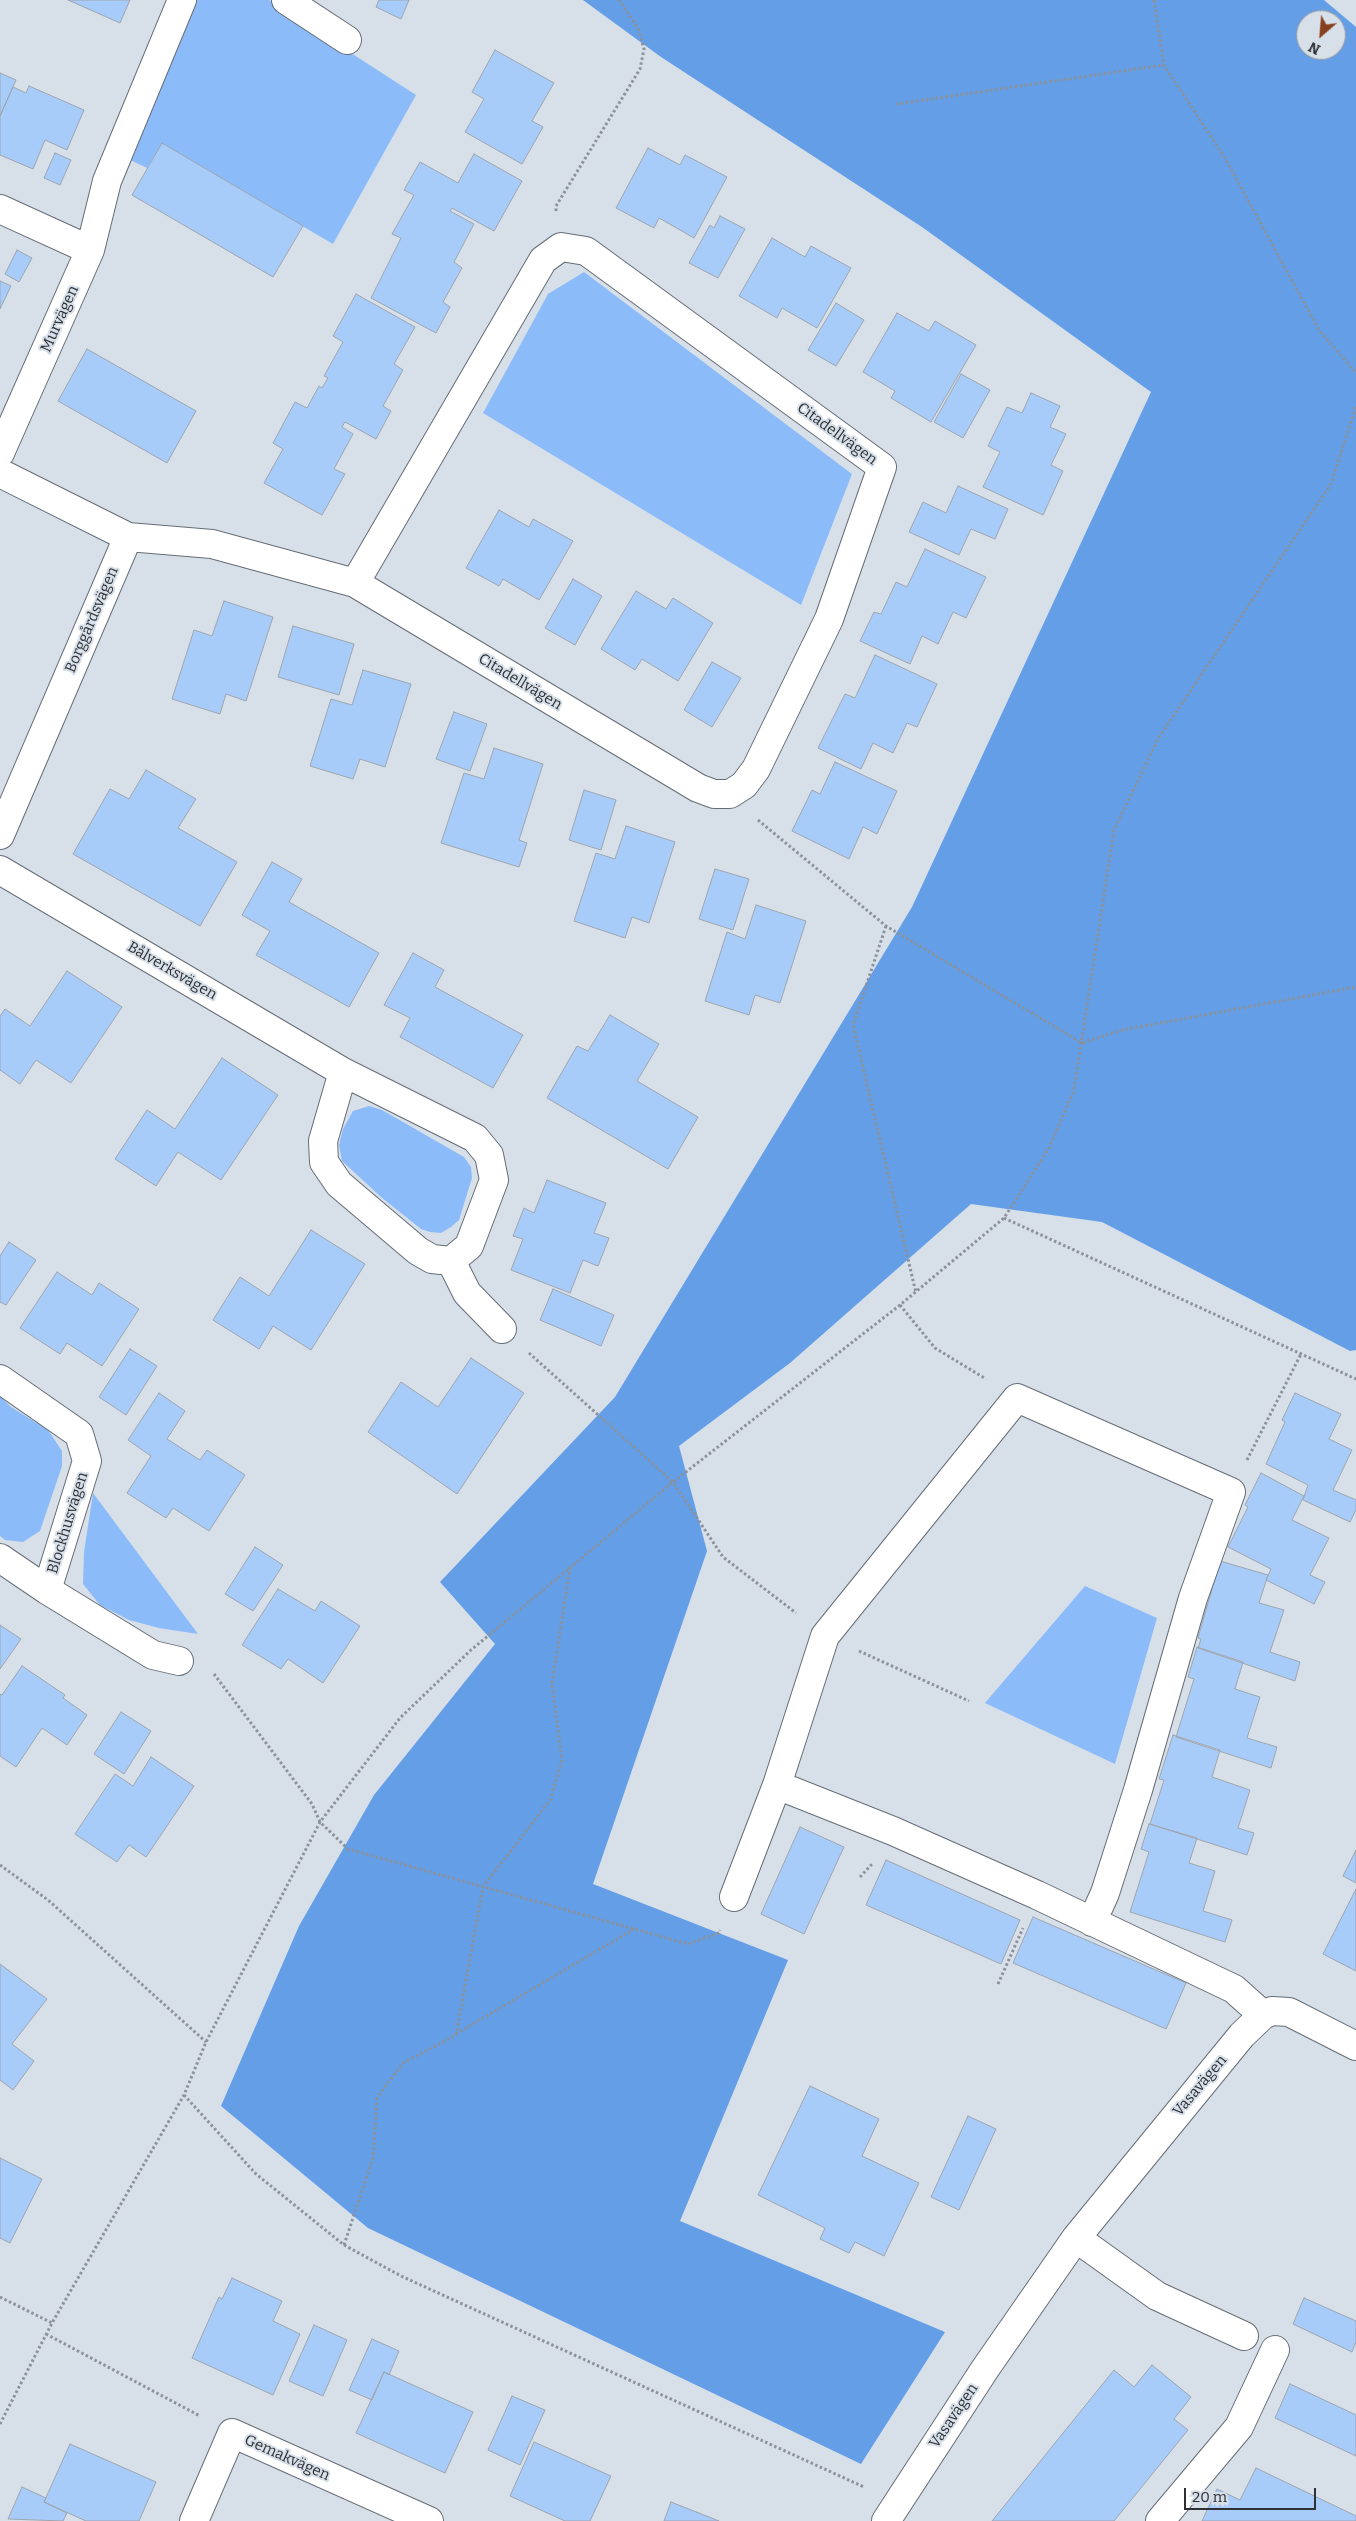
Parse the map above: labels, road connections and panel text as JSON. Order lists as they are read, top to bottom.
{
  "streets": {
    "street": [
      "Murvägen",
      "Citadellvägen",
      "Borggårdsvägen",
      "Bålverksvägen",
      "Blockhusvägen",
      "Vasavägen",
      "Gemakvägen"
    ]
  },
  "crossings": [
    ["Citadellvägen", "Borggårdsvägen"]
  ],
  "scale_bar": "20 m",
  "north": "bottom left"
}
